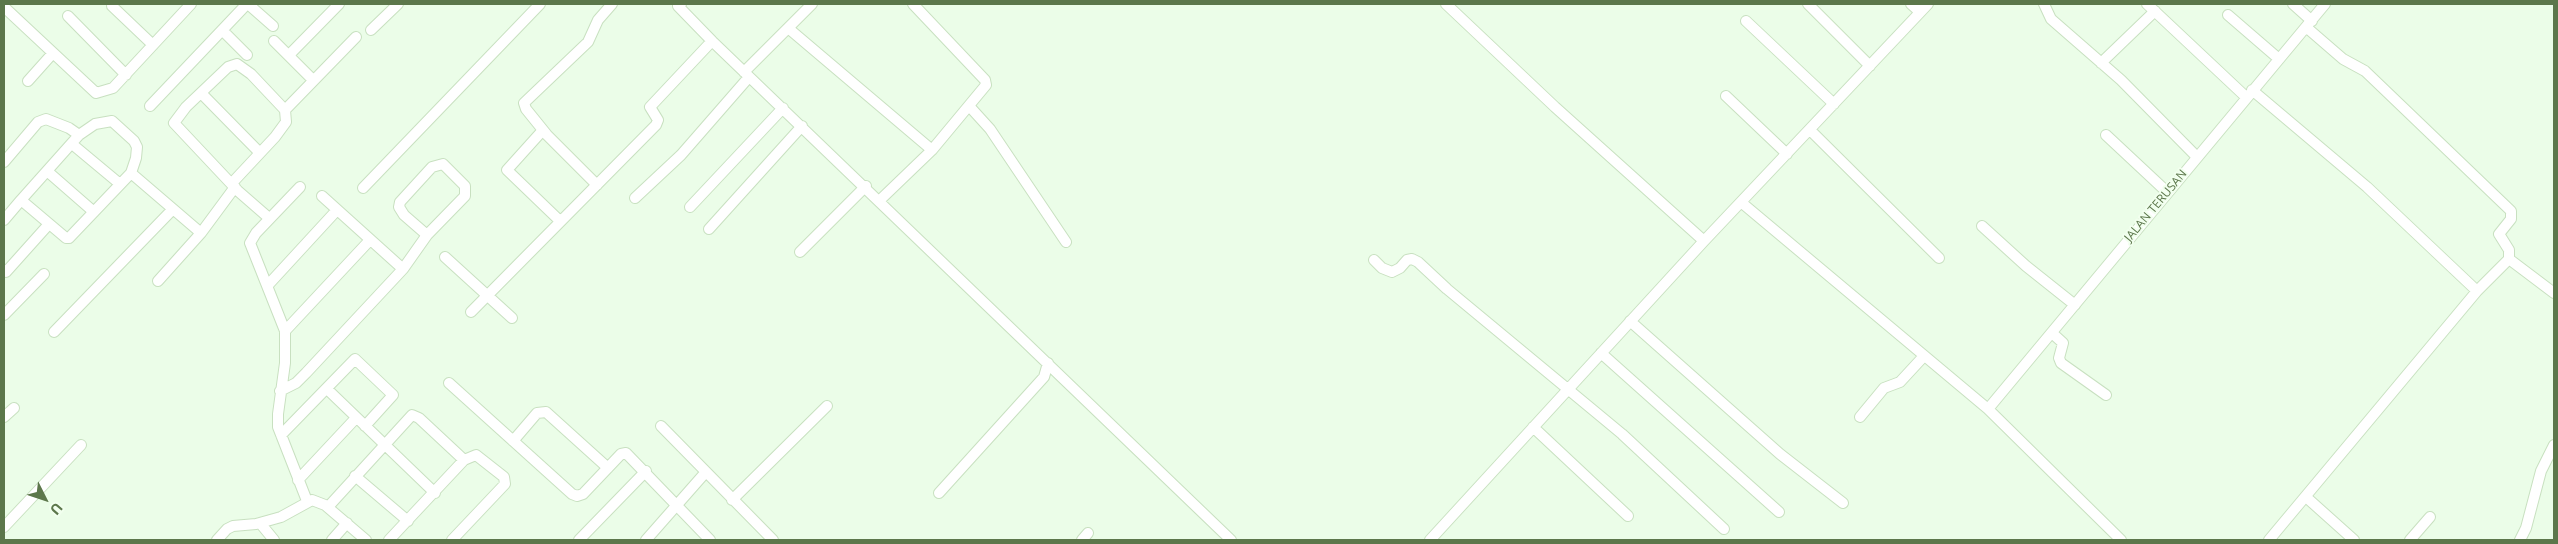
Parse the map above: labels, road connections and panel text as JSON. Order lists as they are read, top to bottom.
{
  "streets": {
    "street": ["JALAN TERUSAN"]
  },
  "north": "bottom right"
}
